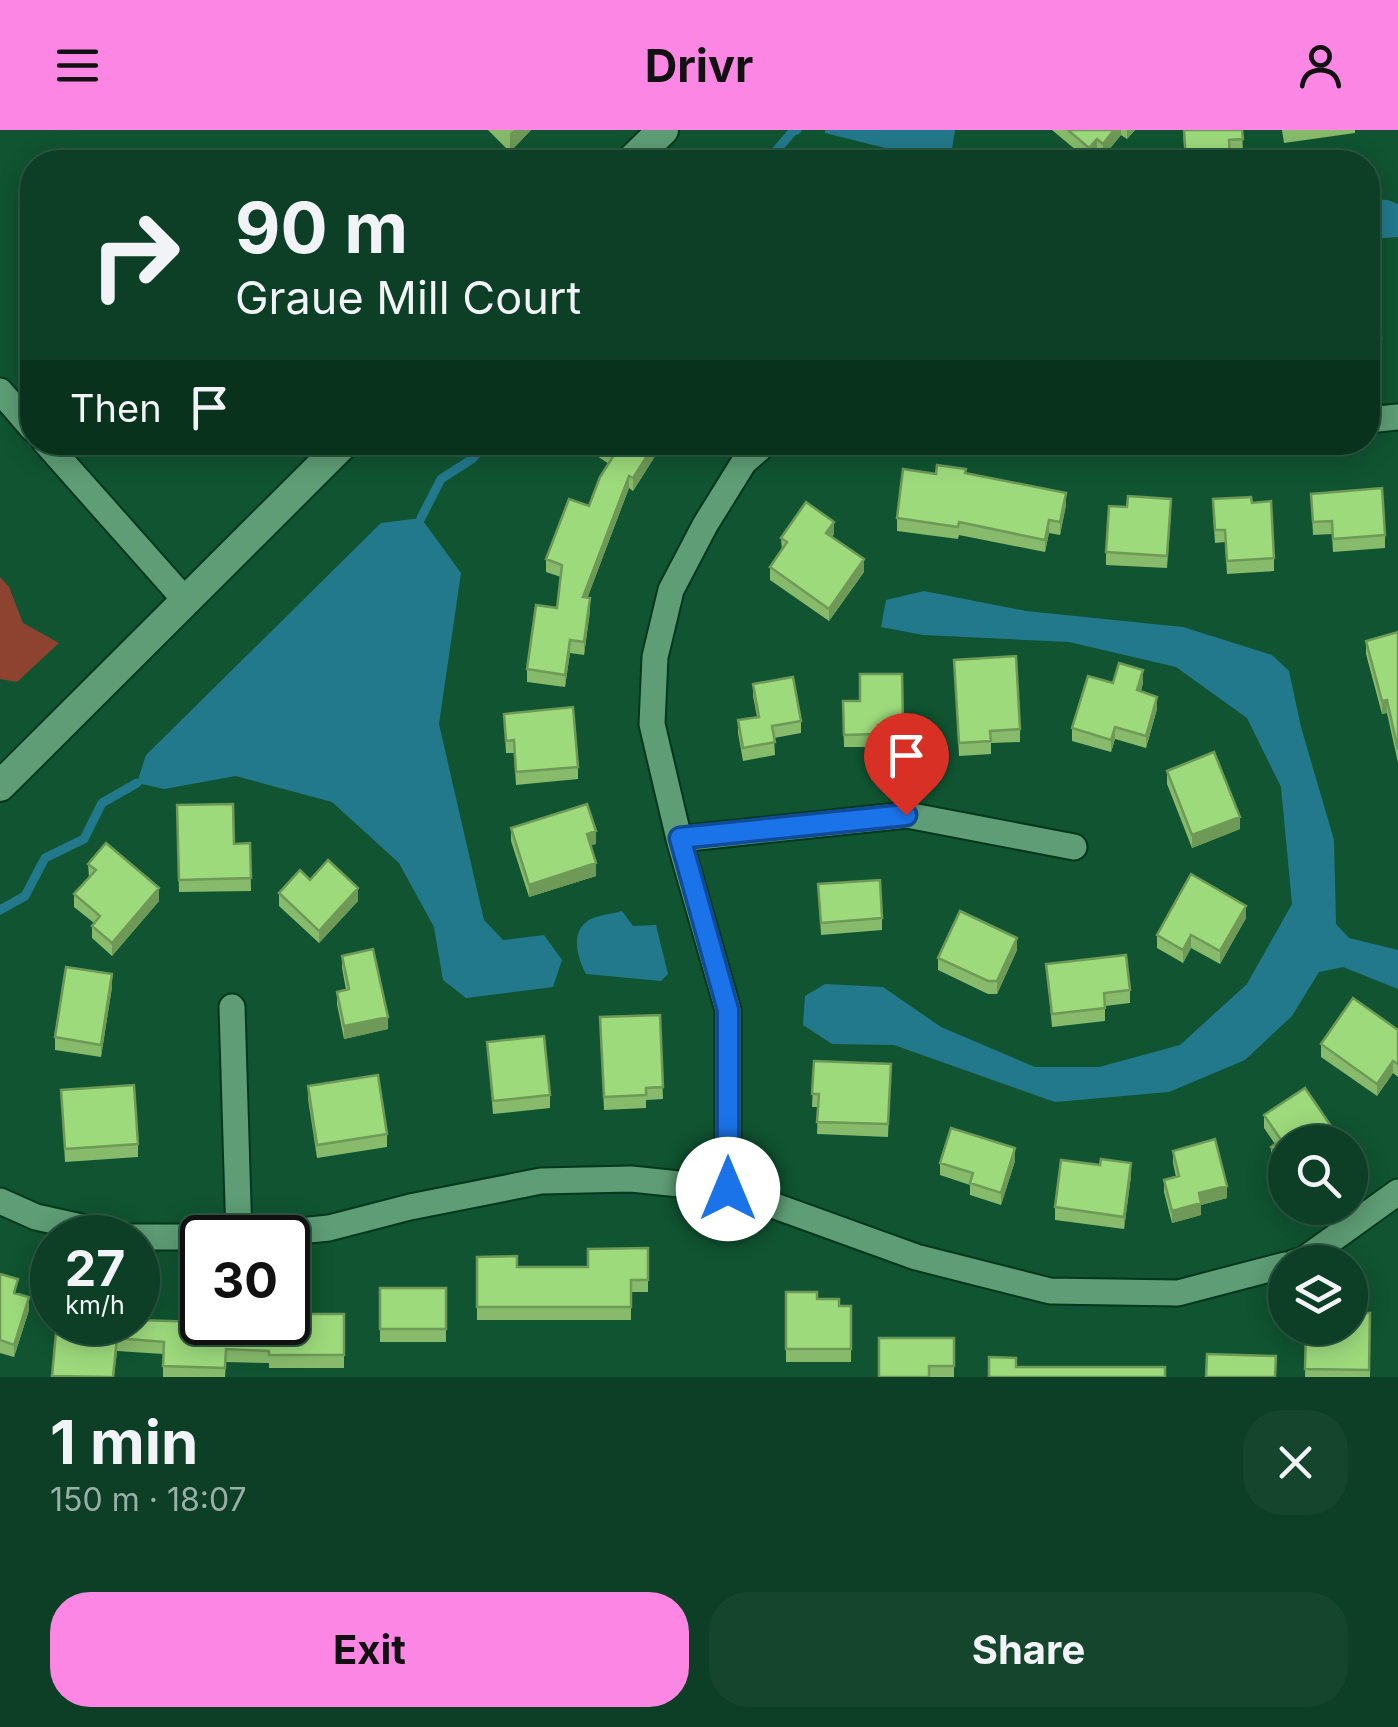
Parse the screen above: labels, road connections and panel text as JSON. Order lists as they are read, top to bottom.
{
  "page": {
    "header": "Drivr",
    "turn": ["90 m", "Graue Mill Court"],
    "then": "Then",
    "speed": "27 km/h",
    "limit": "30",
    "heading": ["1 min", "150 m · 18:07"],
    "buttons": ["Exit", "Share"]
  }
}
